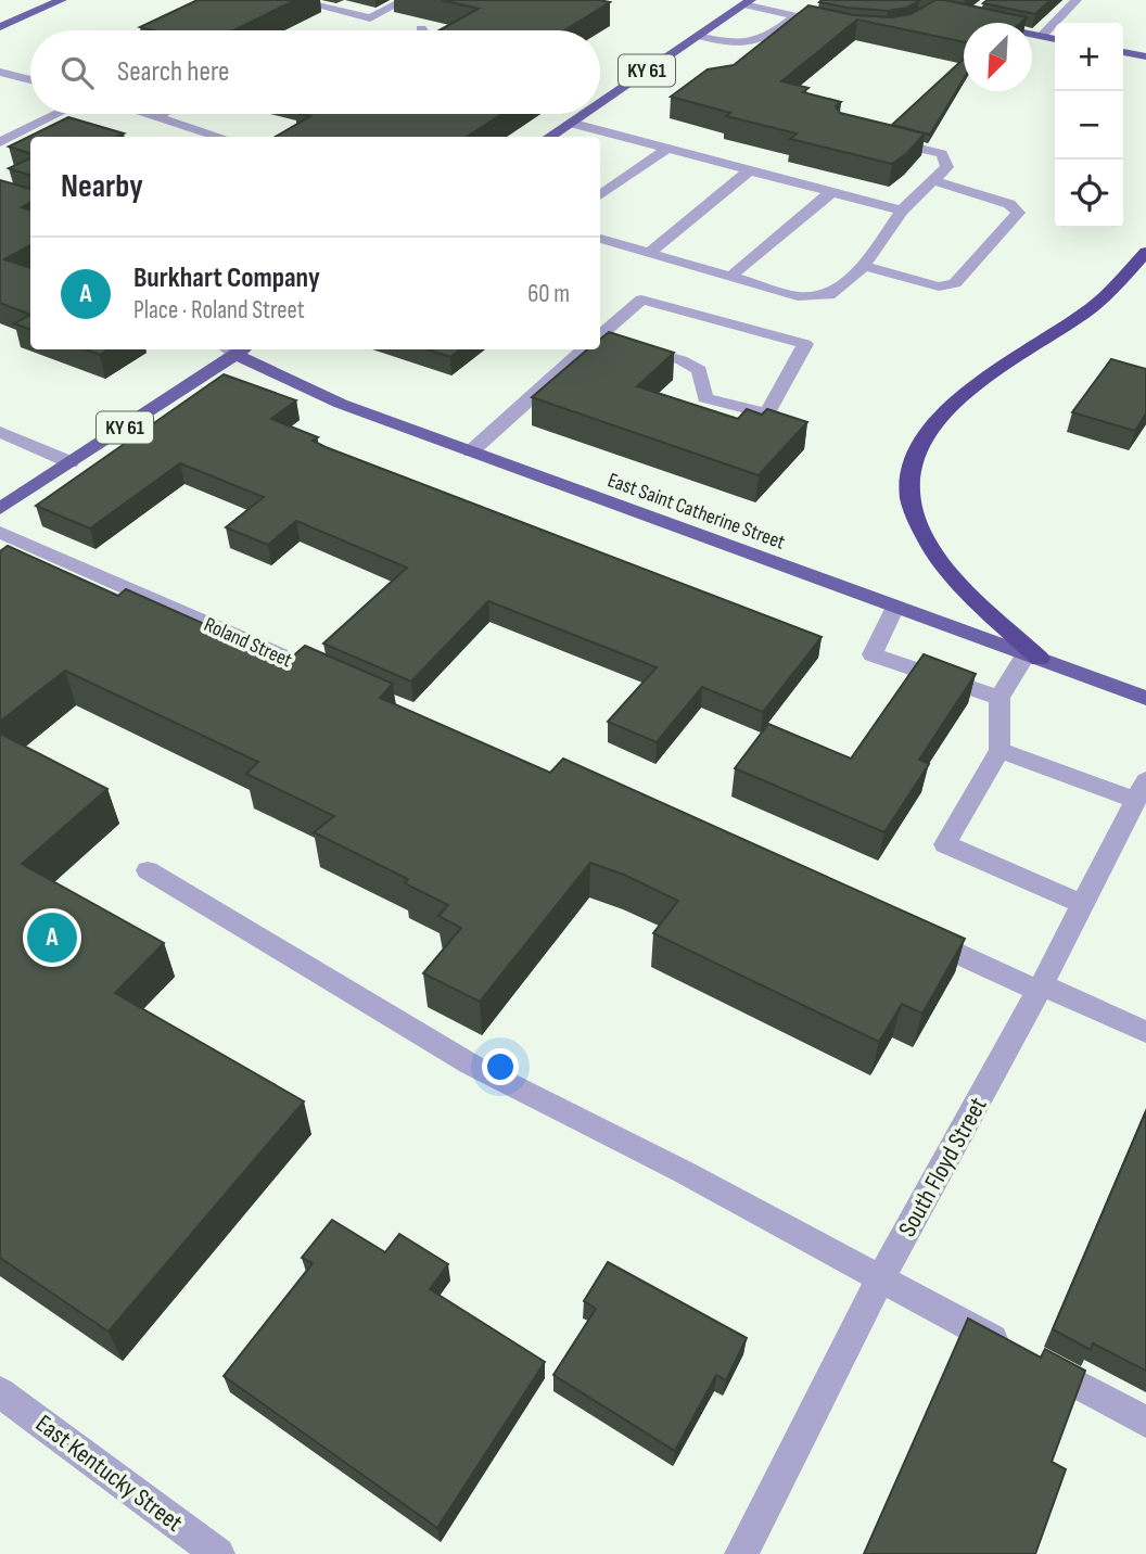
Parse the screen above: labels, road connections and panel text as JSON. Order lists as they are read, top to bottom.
{
  "streets": {
    "main road": ["KY 61", "East Saint Catherine Street"],
    "street": ["Roland Street", "South Floyd Street", "East Kentucky Street"]
  },
  "north": "bottom left",
  "page": {
    "map_buttons": ["+", "−"],
    "search": "Search here",
    "heading": "Nearby",
    "list": [
      {
        "mark": "A",
        "name": "Burkhart Company",
        "note": "Place · Roland Street",
        "value": "60 m"
      }
    ],
    "pins": "A"
  }
}
